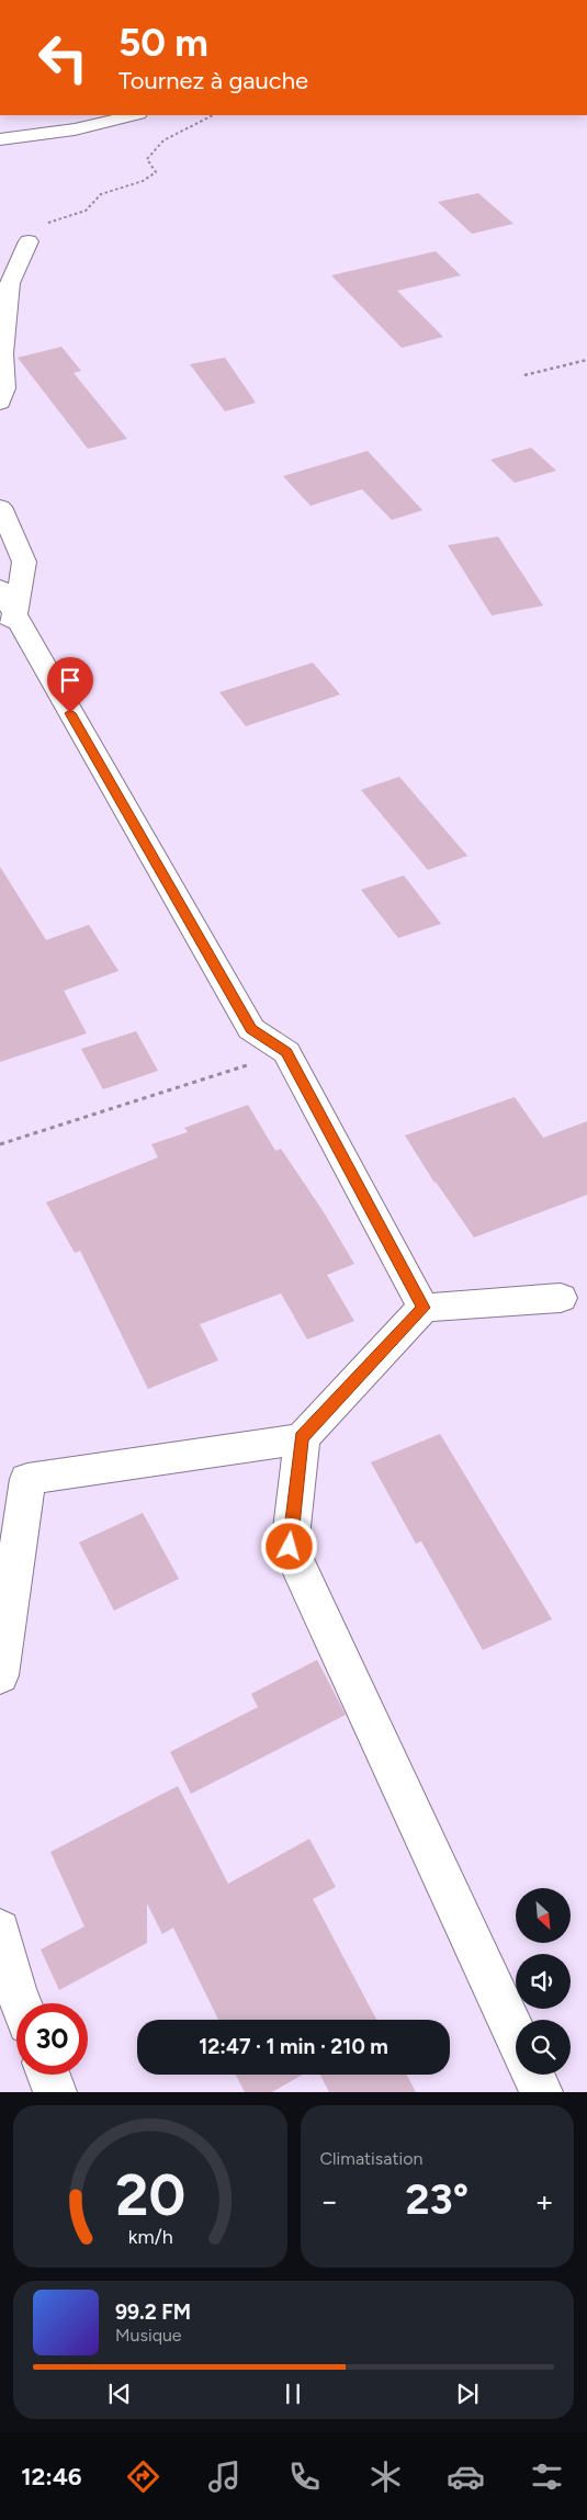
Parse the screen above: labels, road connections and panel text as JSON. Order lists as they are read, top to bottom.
{
  "north": "bottom right",
  "page": {
    "turn": ["50 m", "Tournez à gauche"],
    "limit": "30",
    "trip": "12:47 · 1 min · 210 m",
    "tile": "Climatisation",
    "heat": ["−", "23°", "+"],
    "song": ["99.2 FM", "Musique"],
    "tabs": "12:46",
    "gauge": ["20", "km/h"]
  }
}
